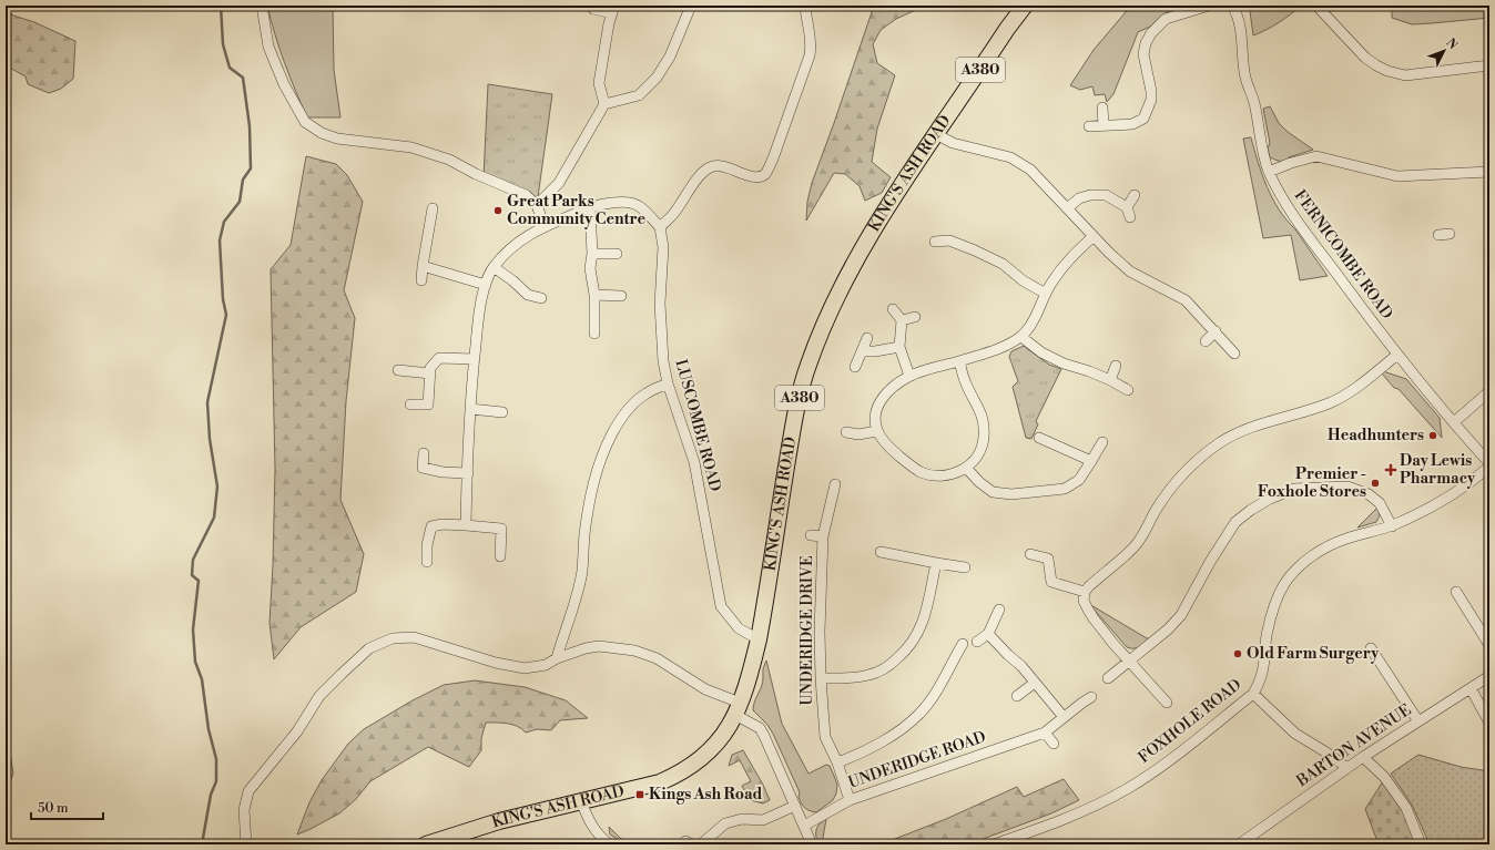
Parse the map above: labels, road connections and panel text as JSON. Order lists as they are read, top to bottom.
{
  "streets": {
    "highway": ["A380", "KING'S ASH ROAD"],
    "street": [
      "FERNICOMBE ROAD",
      "LUSCOMBE ROAD",
      "UNDERIDGE DRIVE",
      "FOXHOLE ROAD",
      "BARTON AVENUE",
      "UNDERIDGE ROAD"
    ]
  },
  "crossings": [
    ["KING'S ASH ROAD", "LUSCOMBE ROAD"],
    ["FERNICOMBE ROAD", "FOXHOLE ROAD"],
    ["UNDERIDGE DRIVE", "UNDERIDGE ROAD"]
  ],
  "places": {
    "other": [
      "Great Parks Community Centre",
      "Headhunters",
      "Premier - Foxhole Stores",
      "Old Farm Surgery"
    ],
    "health": ["Day Lewis Pharmacy"],
    "transit": ["Kings Ash Road"]
  },
  "scale_bar": "50 m",
  "north": "top right"
}
